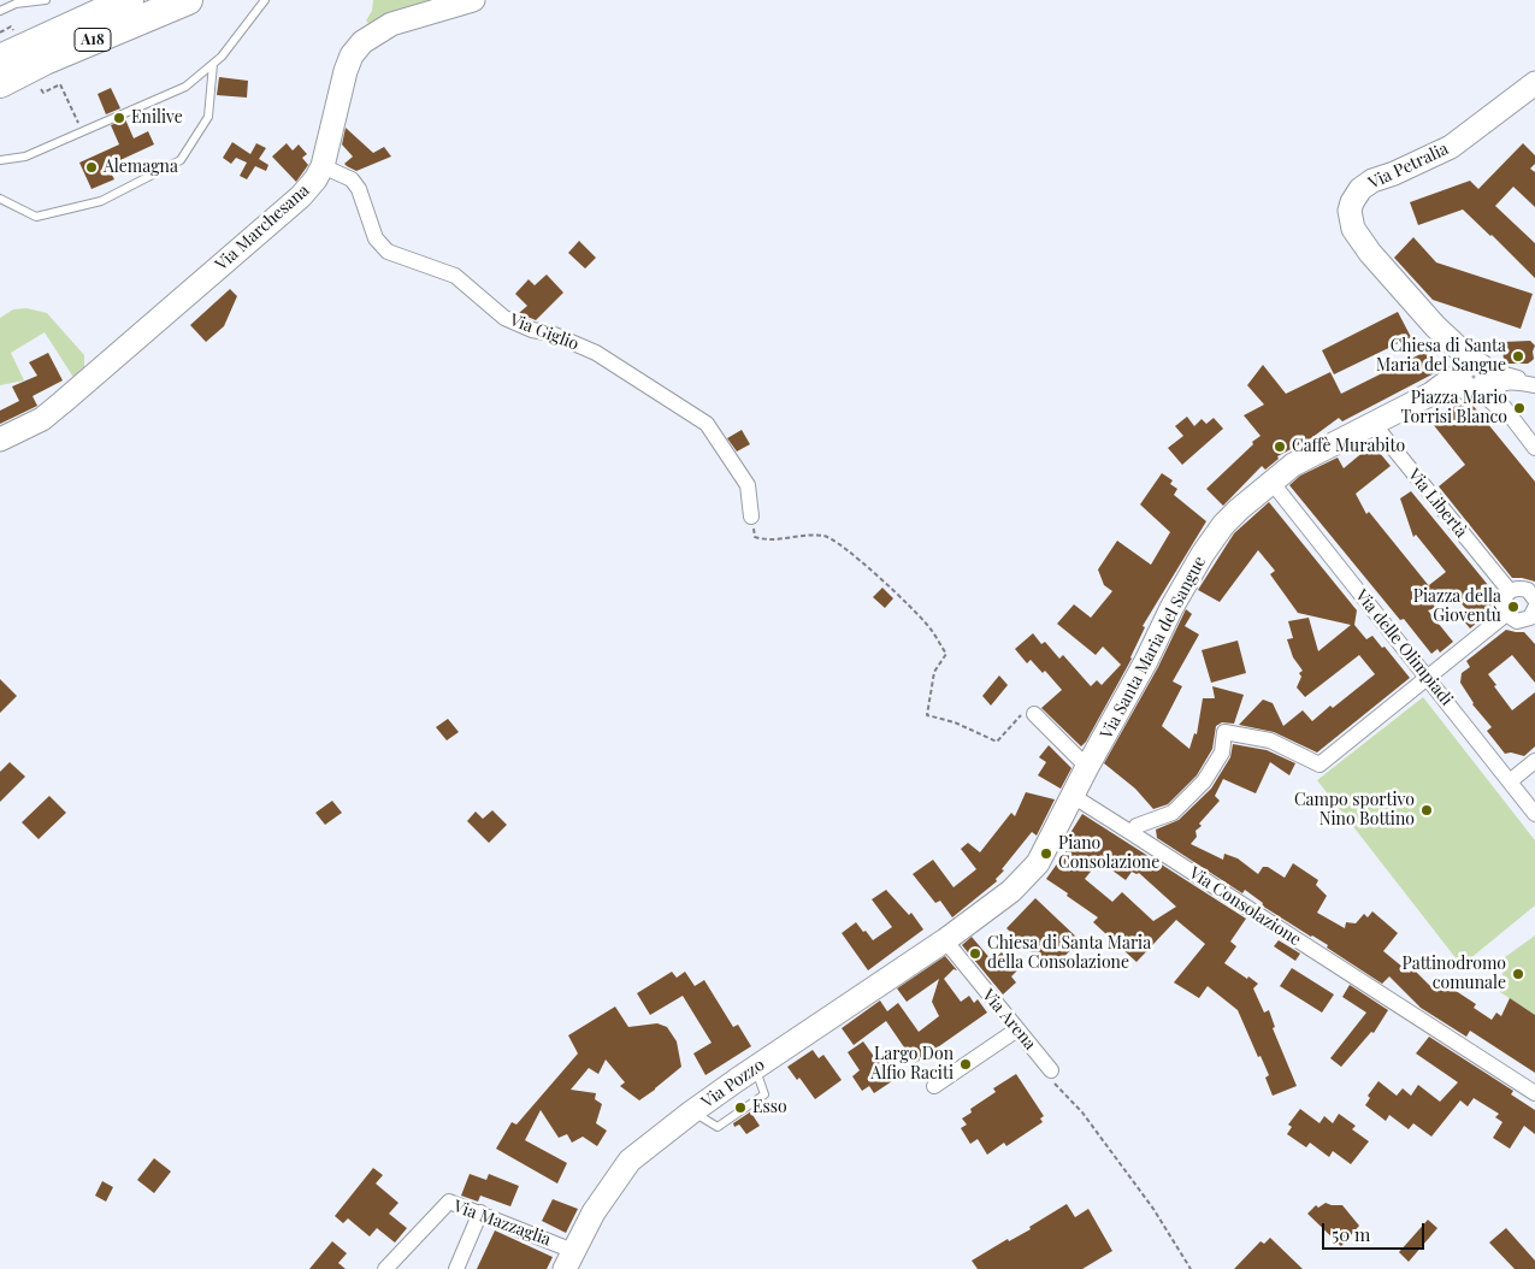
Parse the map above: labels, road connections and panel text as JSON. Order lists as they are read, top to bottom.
{
  "streets": {
    "highway": ["A18"],
    "street": [
      "Via Petralia",
      "Via Marchesana",
      "Via Giglio",
      "Via Libertà",
      "Via Santa Maria del Sangue",
      "Via delle Olimpiadi",
      "Via Consolazione",
      "Via Arena",
      "Via Pozzo",
      "Via Mazzaglia"
    ]
  },
  "crossings": [
    ["Via Petralia", "Via Santa Maria del Sangue"],
    ["Via Marchesana", "Via Giglio"],
    ["Via Libertà", "Via Santa Maria del Sangue"],
    ["Via Santa Maria del Sangue", "Via delle Olimpiadi"],
    ["Via Santa Maria del Sangue", "Via Consolazione"],
    ["Via Santa Maria del Sangue", "Via Pozzo"],
    ["Via Consolazione", "Via Pozzo"],
    ["Via Arena", "Via Pozzo"],
    ["Via Pozzo", "Via Mazzaglia"]
  ],
  "places": [
    "Enilive",
    "Alemagna",
    "Chiesa di Santa Maria del Sangue",
    "Piazza Mario Torrisi Blanco",
    "Caffè Murabito",
    "Piazza della Gioventù",
    "Campo sportivo Nino Bottino",
    "Piano Consolazione",
    "Chiesa di Santa Maria della Consolazione",
    "Pattinodromo comunale",
    "Largo Don Alfio Raciti",
    "Esso"
  ],
  "scale_bar": "50 m"
}
